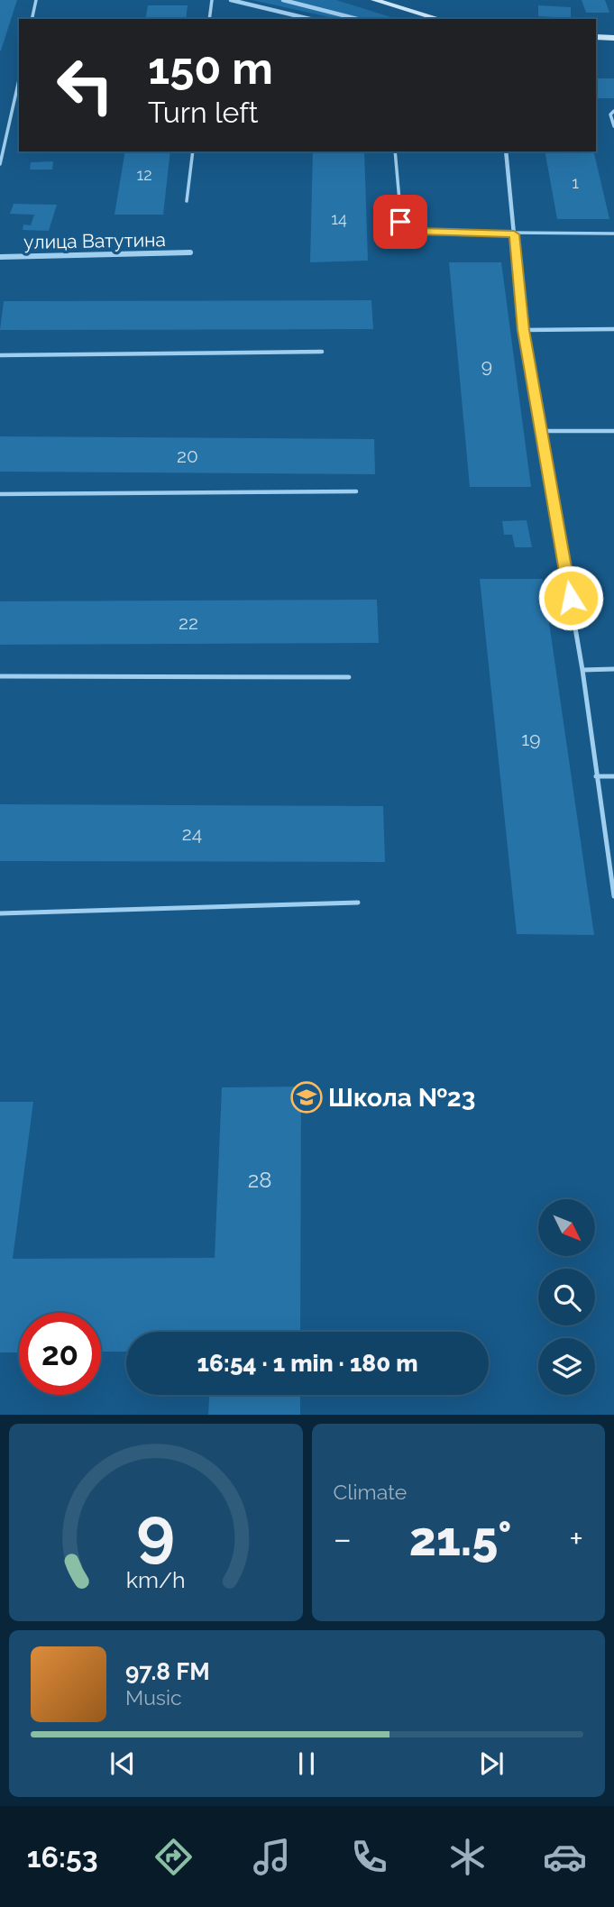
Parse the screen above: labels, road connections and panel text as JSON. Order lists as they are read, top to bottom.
{
  "streets": {
    "street": ["улица Ватутина"]
  },
  "places": {
    "school or university": ["Школа №23"]
  },
  "house_numbers": [
    "12",
    "1",
    "14",
    "9",
    "20",
    "22",
    "19",
    "24",
    "28"
  ],
  "north": "bottom right",
  "page": {
    "turn": ["150 m", "Turn left"],
    "limit": "20",
    "trip": "16:54 · 1 min · 180 m",
    "tile": "Climate",
    "heat": ["−", "21.5°", "+"],
    "song": ["97.8 FM", "Music"],
    "tabs": "16:53",
    "gauge": ["9", "km/h"]
  }
}
